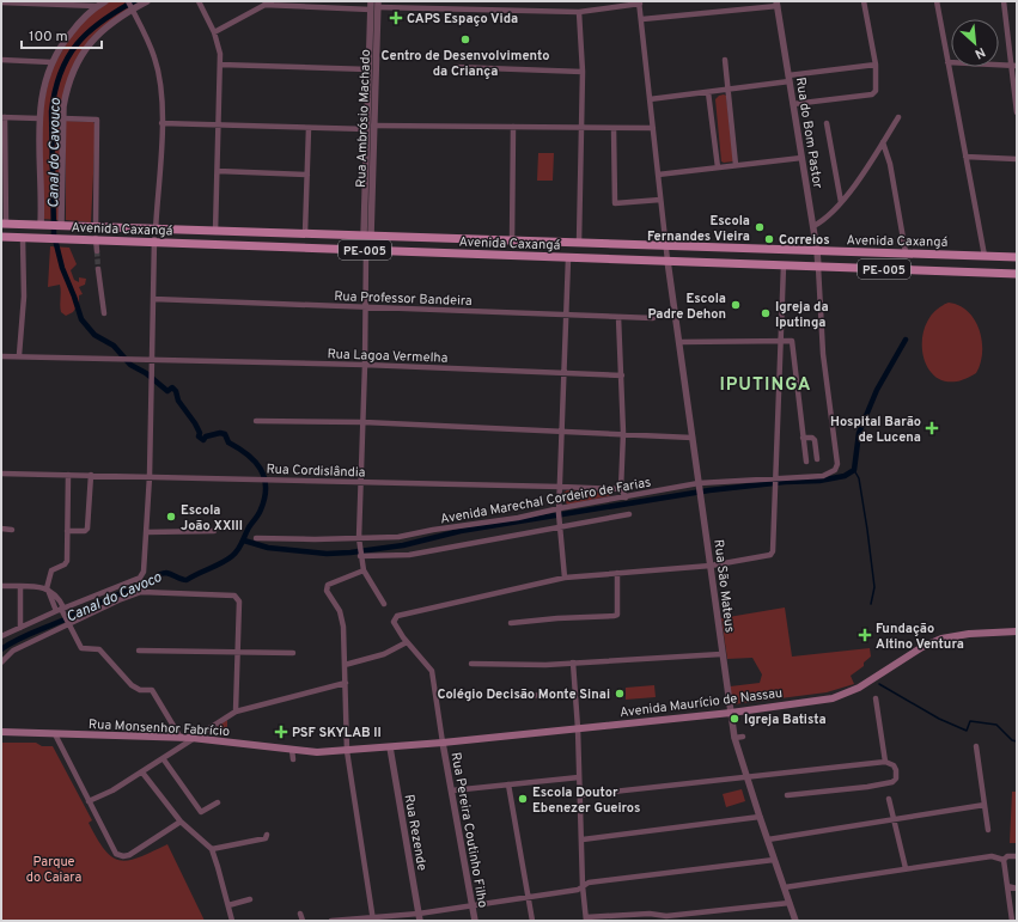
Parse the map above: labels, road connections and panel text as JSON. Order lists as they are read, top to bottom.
{
  "streets": {
    "main road": [
      "Avenida Caxangá",
      "PE-005",
      "Avenida Maurício de Nassau",
      "Rua Monsenhor Fabrício"
    ],
    "street": [
      "Rua Ambrósio Machado",
      "Rua do Bom Pastor",
      "Rua Professor Bandeira",
      "Rua Lagoa Vermelha",
      "Rua Cordislândia",
      "Avenida Marechal Cordeiro de Farias",
      "Rua São Mateus",
      "Rua Pereira Coutinho Filho",
      "Rua Rezende"
    ]
  },
  "crossings": [
    ["Rua Ambrósio Machado", "Avenida Caxangá"],
    ["Rua do Bom Pastor", "Avenida Caxangá"],
    ["Rua do Bom Pastor", "Avenida Marechal Cordeiro de Farias"],
    ["Avenida Caxangá", "Avenida Marechal Cordeiro de Farias"],
    ["Avenida Caxangá", "Rua São Mateus"],
    ["Avenida Marechal Cordeiro de Farias", "Rua São Mateus"],
    ["Rua São Mateus", "Avenida Maurício de Nassau"],
    ["Avenida Maurício de Nassau", "Rua Monsenhor Fabrício"],
    ["Avenida Maurício de Nassau", "Rua Pereira Coutinho Filho"],
    ["Avenida Maurício de Nassau", "Rua Rezende"]
  ],
  "districts": ["IPUTINGA"],
  "water": ["Canal do Cavouco", "Canal do Cavoco"],
  "parks": ["Parque do Caiara"],
  "places": {
    "health": [
      "CAPS Espaço Vida",
      "Hospital Barão de Lucena",
      "Fundação Altino Ventura",
      "PSF SKYLAB II"
    ],
    "other": [
      "Centro de Desenvolvimento da Criança",
      "Escola Fernandes Vieira",
      "Correios",
      "Escola Padre Dehon",
      "Igreja da Iputinga",
      "Escola João XXIII",
      "Colégio Decisão Monte Sinai",
      "Igreja Batista",
      "Escola Doutor Ebenezer Gueiros"
    ]
  },
  "scale_bar": "100 m",
  "north": "bottom right"
}
